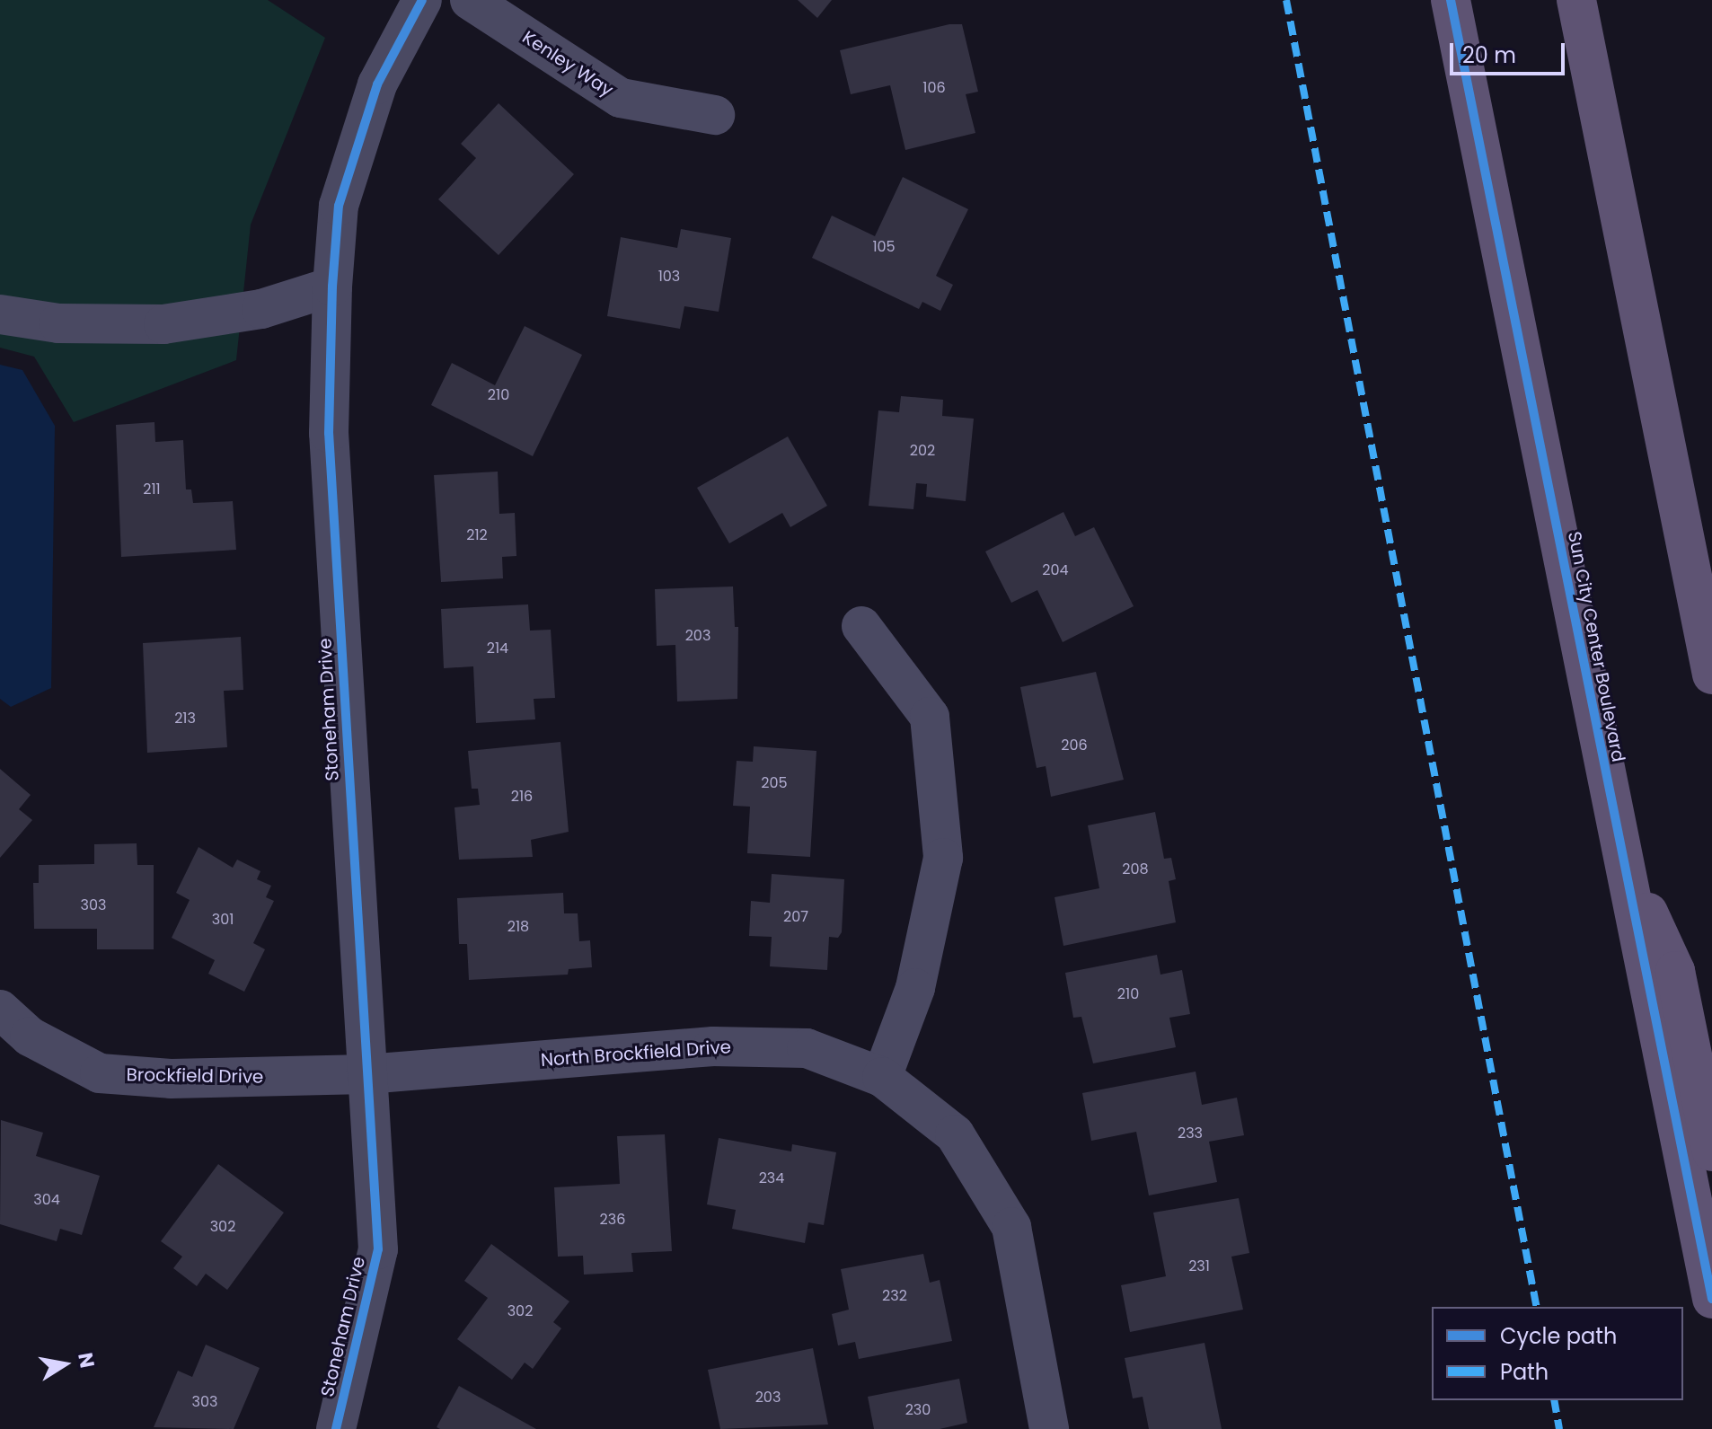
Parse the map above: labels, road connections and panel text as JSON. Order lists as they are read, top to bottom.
{
  "streets": {
    "main road": ["Sun City Center Boulevard"],
    "street": [
      "Kenley Way",
      "Stoneham Drive",
      "North Brockfield Drive",
      "Brockfield Drive"
    ]
  },
  "crossings": [
    ["Stoneham Drive", "North Brockfield Drive"],
    ["Stoneham Drive", "Brockfield Drive"],
    ["North Brockfield Drive", "Brockfield Drive"]
  ],
  "house_numbers": [
    "106",
    "105",
    "103",
    "210",
    "202",
    "211",
    "212",
    "204",
    "203",
    "214",
    "213",
    "206",
    "205",
    "216",
    "208",
    "303",
    "207",
    "301",
    "218",
    "210",
    "233",
    "234",
    "304",
    "236",
    "302",
    "231",
    "232",
    "302",
    "203",
    "303",
    "230"
  ],
  "legend": ["Cycle path", "Path"],
  "scale_bar": "20 m",
  "north": "right"
}
